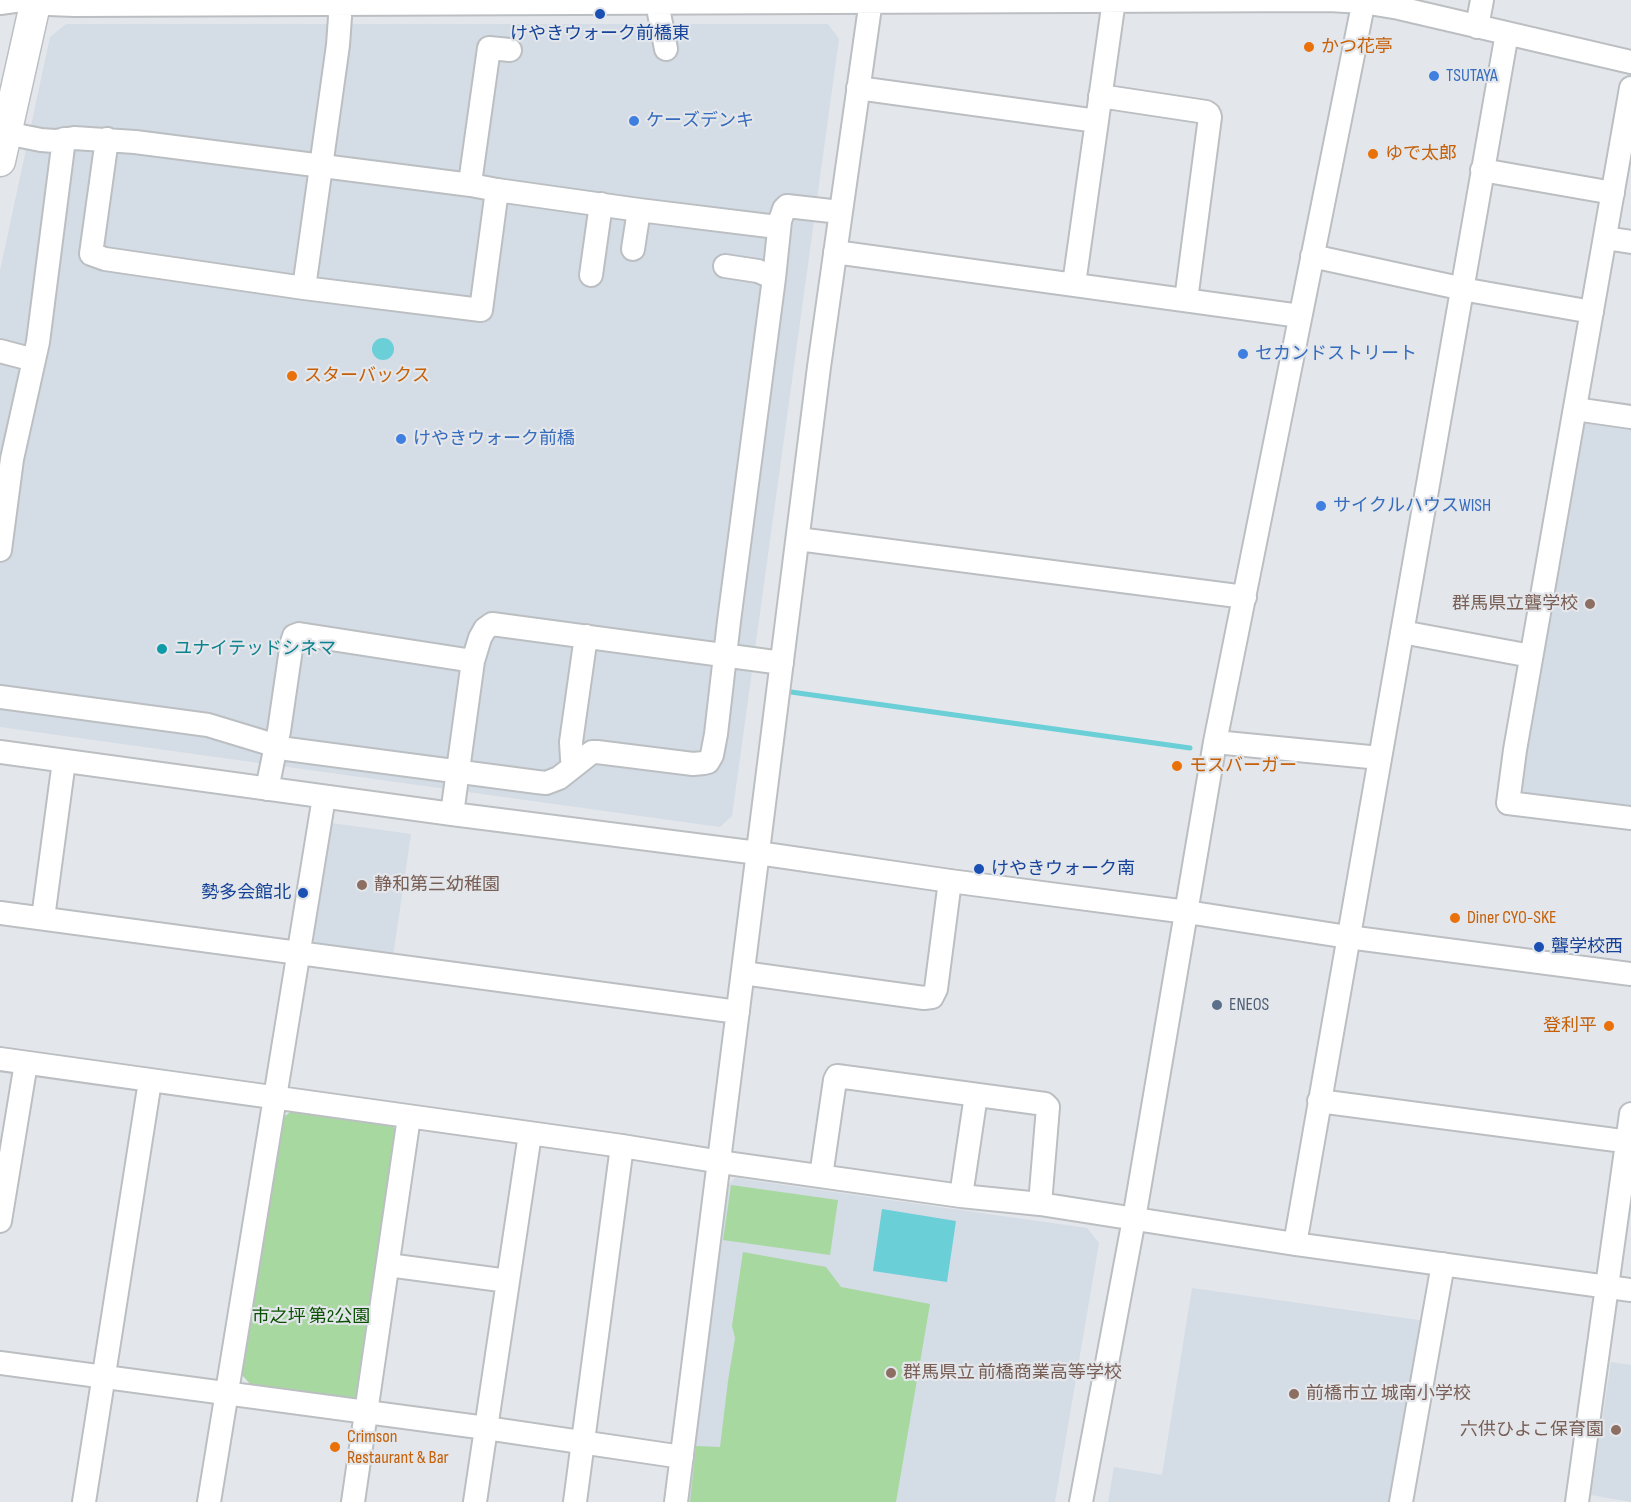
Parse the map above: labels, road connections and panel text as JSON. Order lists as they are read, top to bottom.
{
  "parks": ["市之坪 第2公園"],
  "places": [
    "けやきウォーク前橋東",
    "かつ花亭",
    "TSUTAYA",
    "ケーズデンキ",
    "ゆで太郎",
    "セカンドストリート",
    "スターバックス",
    "けやきウォーク前橋",
    "サイクルハウスWISH",
    "群馬県立聾学校",
    "ユナイテッドシネマ",
    "モスバーガー",
    "けやきウォーク南",
    "静和第三幼稚園",
    "勢多会館北",
    "Diner CYO-SKE",
    "聾学校西",
    "ENEOS",
    "登利平",
    "群馬県立 前橋商業高等学校",
    "前橋市立 城南小学校",
    "六供ひよこ保育園",
    "Crimson Restaurant & Bar"
  ]
}
